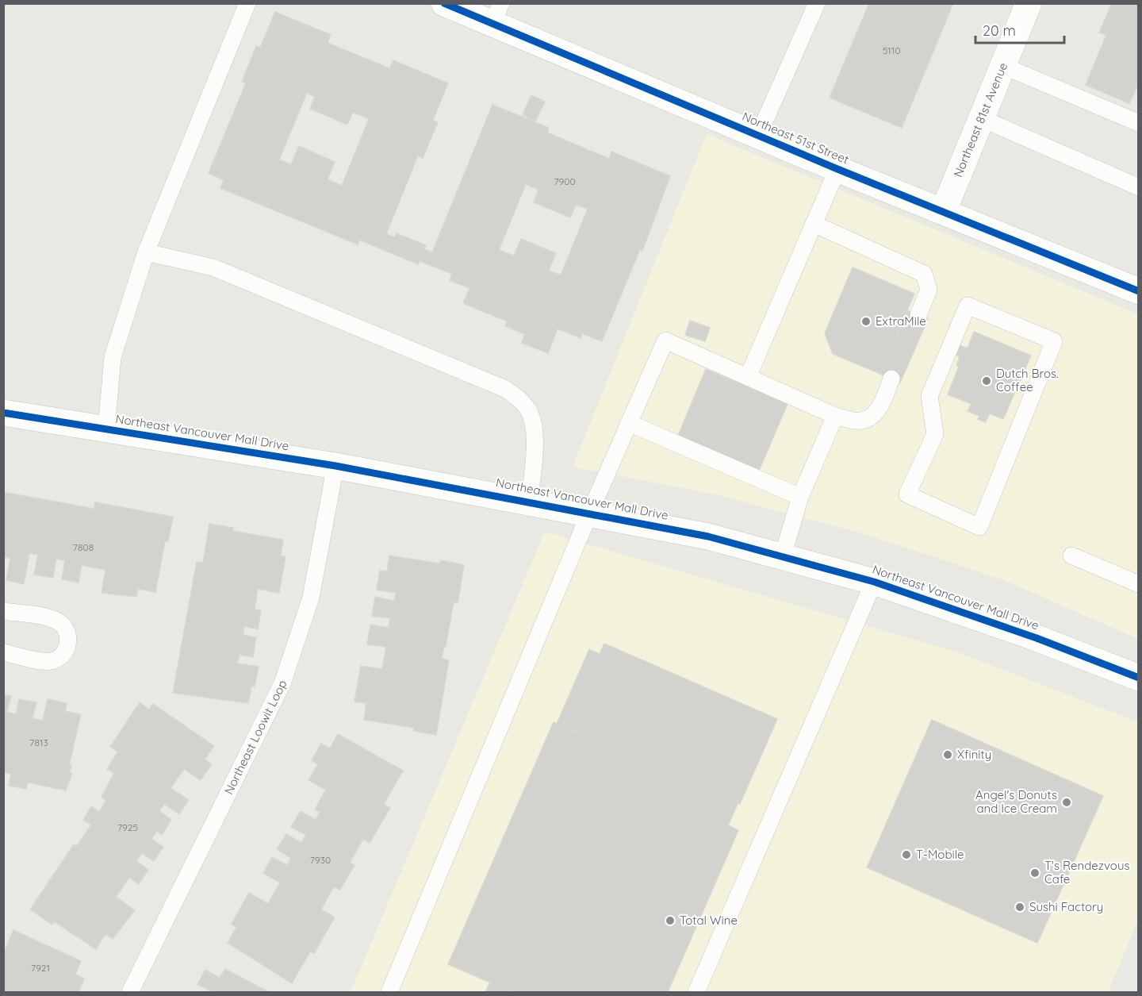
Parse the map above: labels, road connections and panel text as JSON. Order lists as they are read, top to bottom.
{
  "streets": {
    "main road": ["Northeast 81st Avenue", "Northeast 51st Street", "Northeast Vancouver Mall Drive"],
    "lane": ["Northeast Loowit Loop"]
  },
  "crossings": [
    ["Northeast 81st Avenue", "Northeast 51st Street"],
    ["Northeast Vancouver Mall Drive", "Northeast Loowit Loop"]
  ],
  "places": [
    "ExtraMile",
    "Dutch Bros. Coffee",
    "Xfinity",
    "Angel's Donuts and Ice Cream",
    "T-Mobile",
    "T's Rendezvous Cafe",
    "Sushi Factory",
    "Total Wine"
  ],
  "house_numbers": [
    "5110",
    "7900",
    "7808",
    "7813",
    "7925",
    "7930",
    "7921"
  ],
  "scale_bar": "20 m"
}
